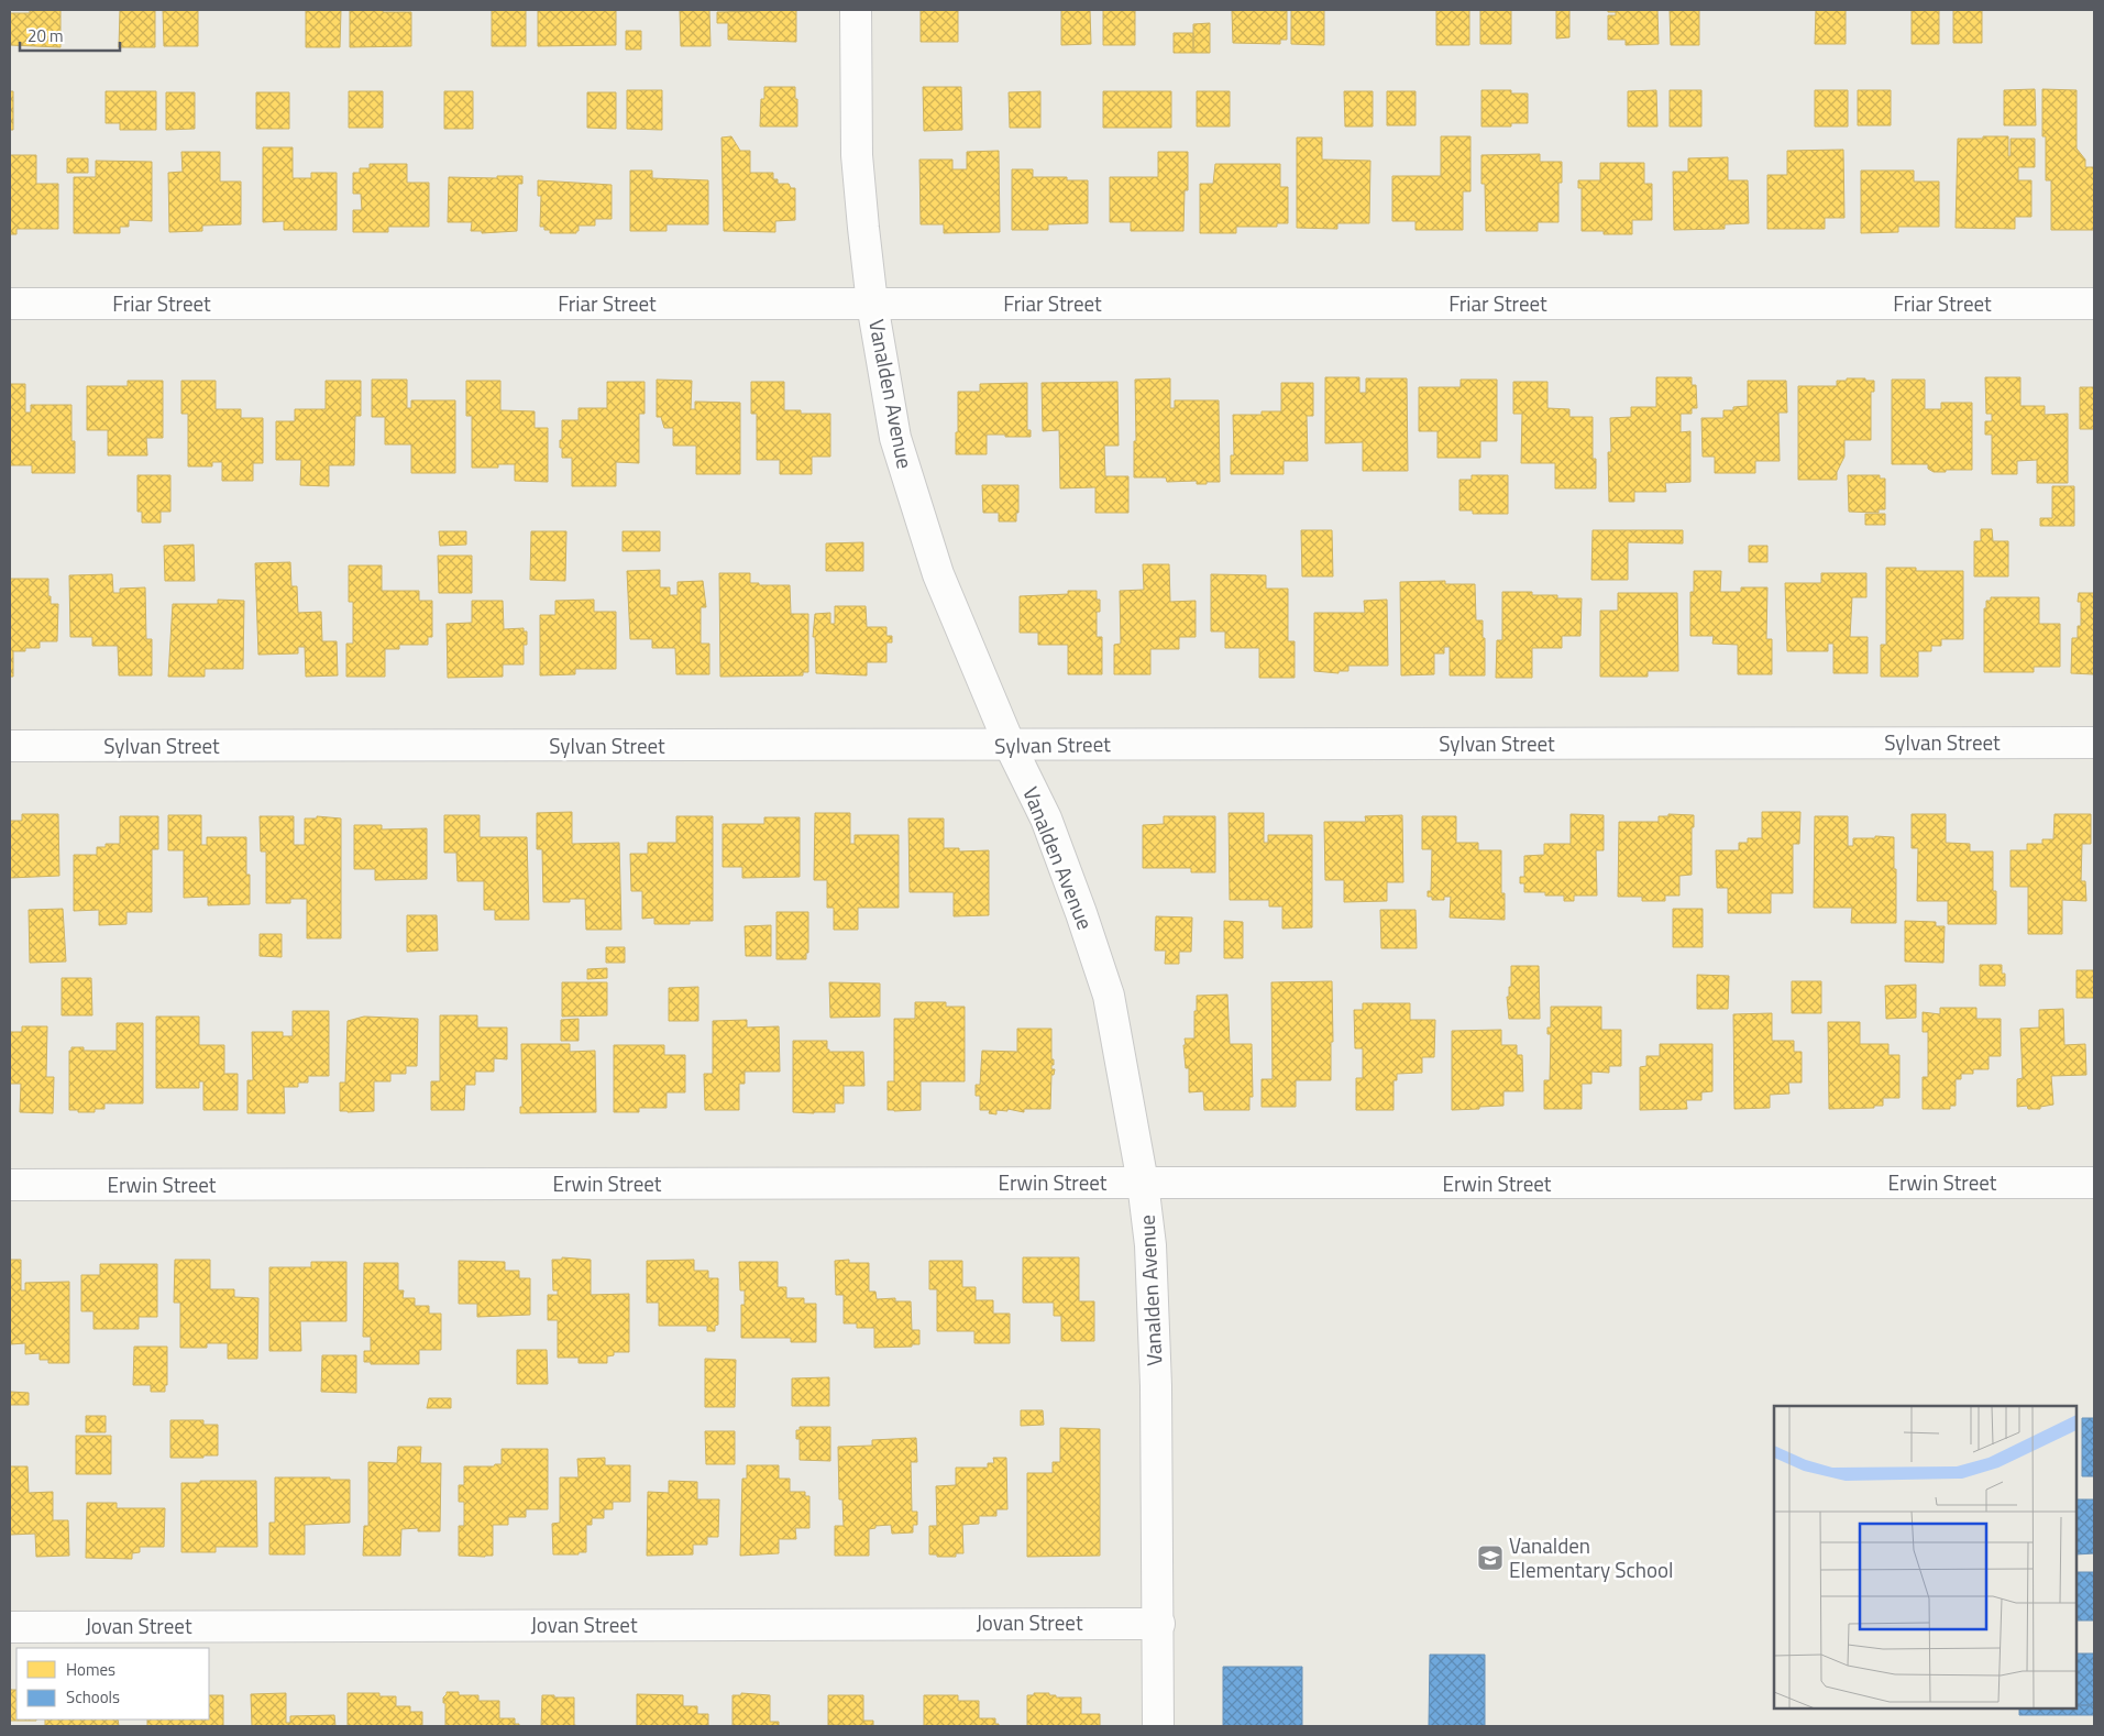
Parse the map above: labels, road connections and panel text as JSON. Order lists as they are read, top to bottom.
{
  "streets": {
    "street": [
      "Friar Street",
      "Vanalden Avenue",
      "Sylvan Street",
      "Erwin Street",
      "Jovan Street"
    ]
  },
  "crossings": [
    ["Friar Street", "Vanalden Avenue"],
    ["Vanalden Avenue", "Sylvan Street"],
    ["Vanalden Avenue", "Erwin Street"],
    ["Vanalden Avenue", "Jovan Street"]
  ],
  "places": {
    "school or university": ["Vanalden Elementary School"]
  },
  "legend": ["Homes", "Schools"],
  "scale_bar": "20 m"
}
